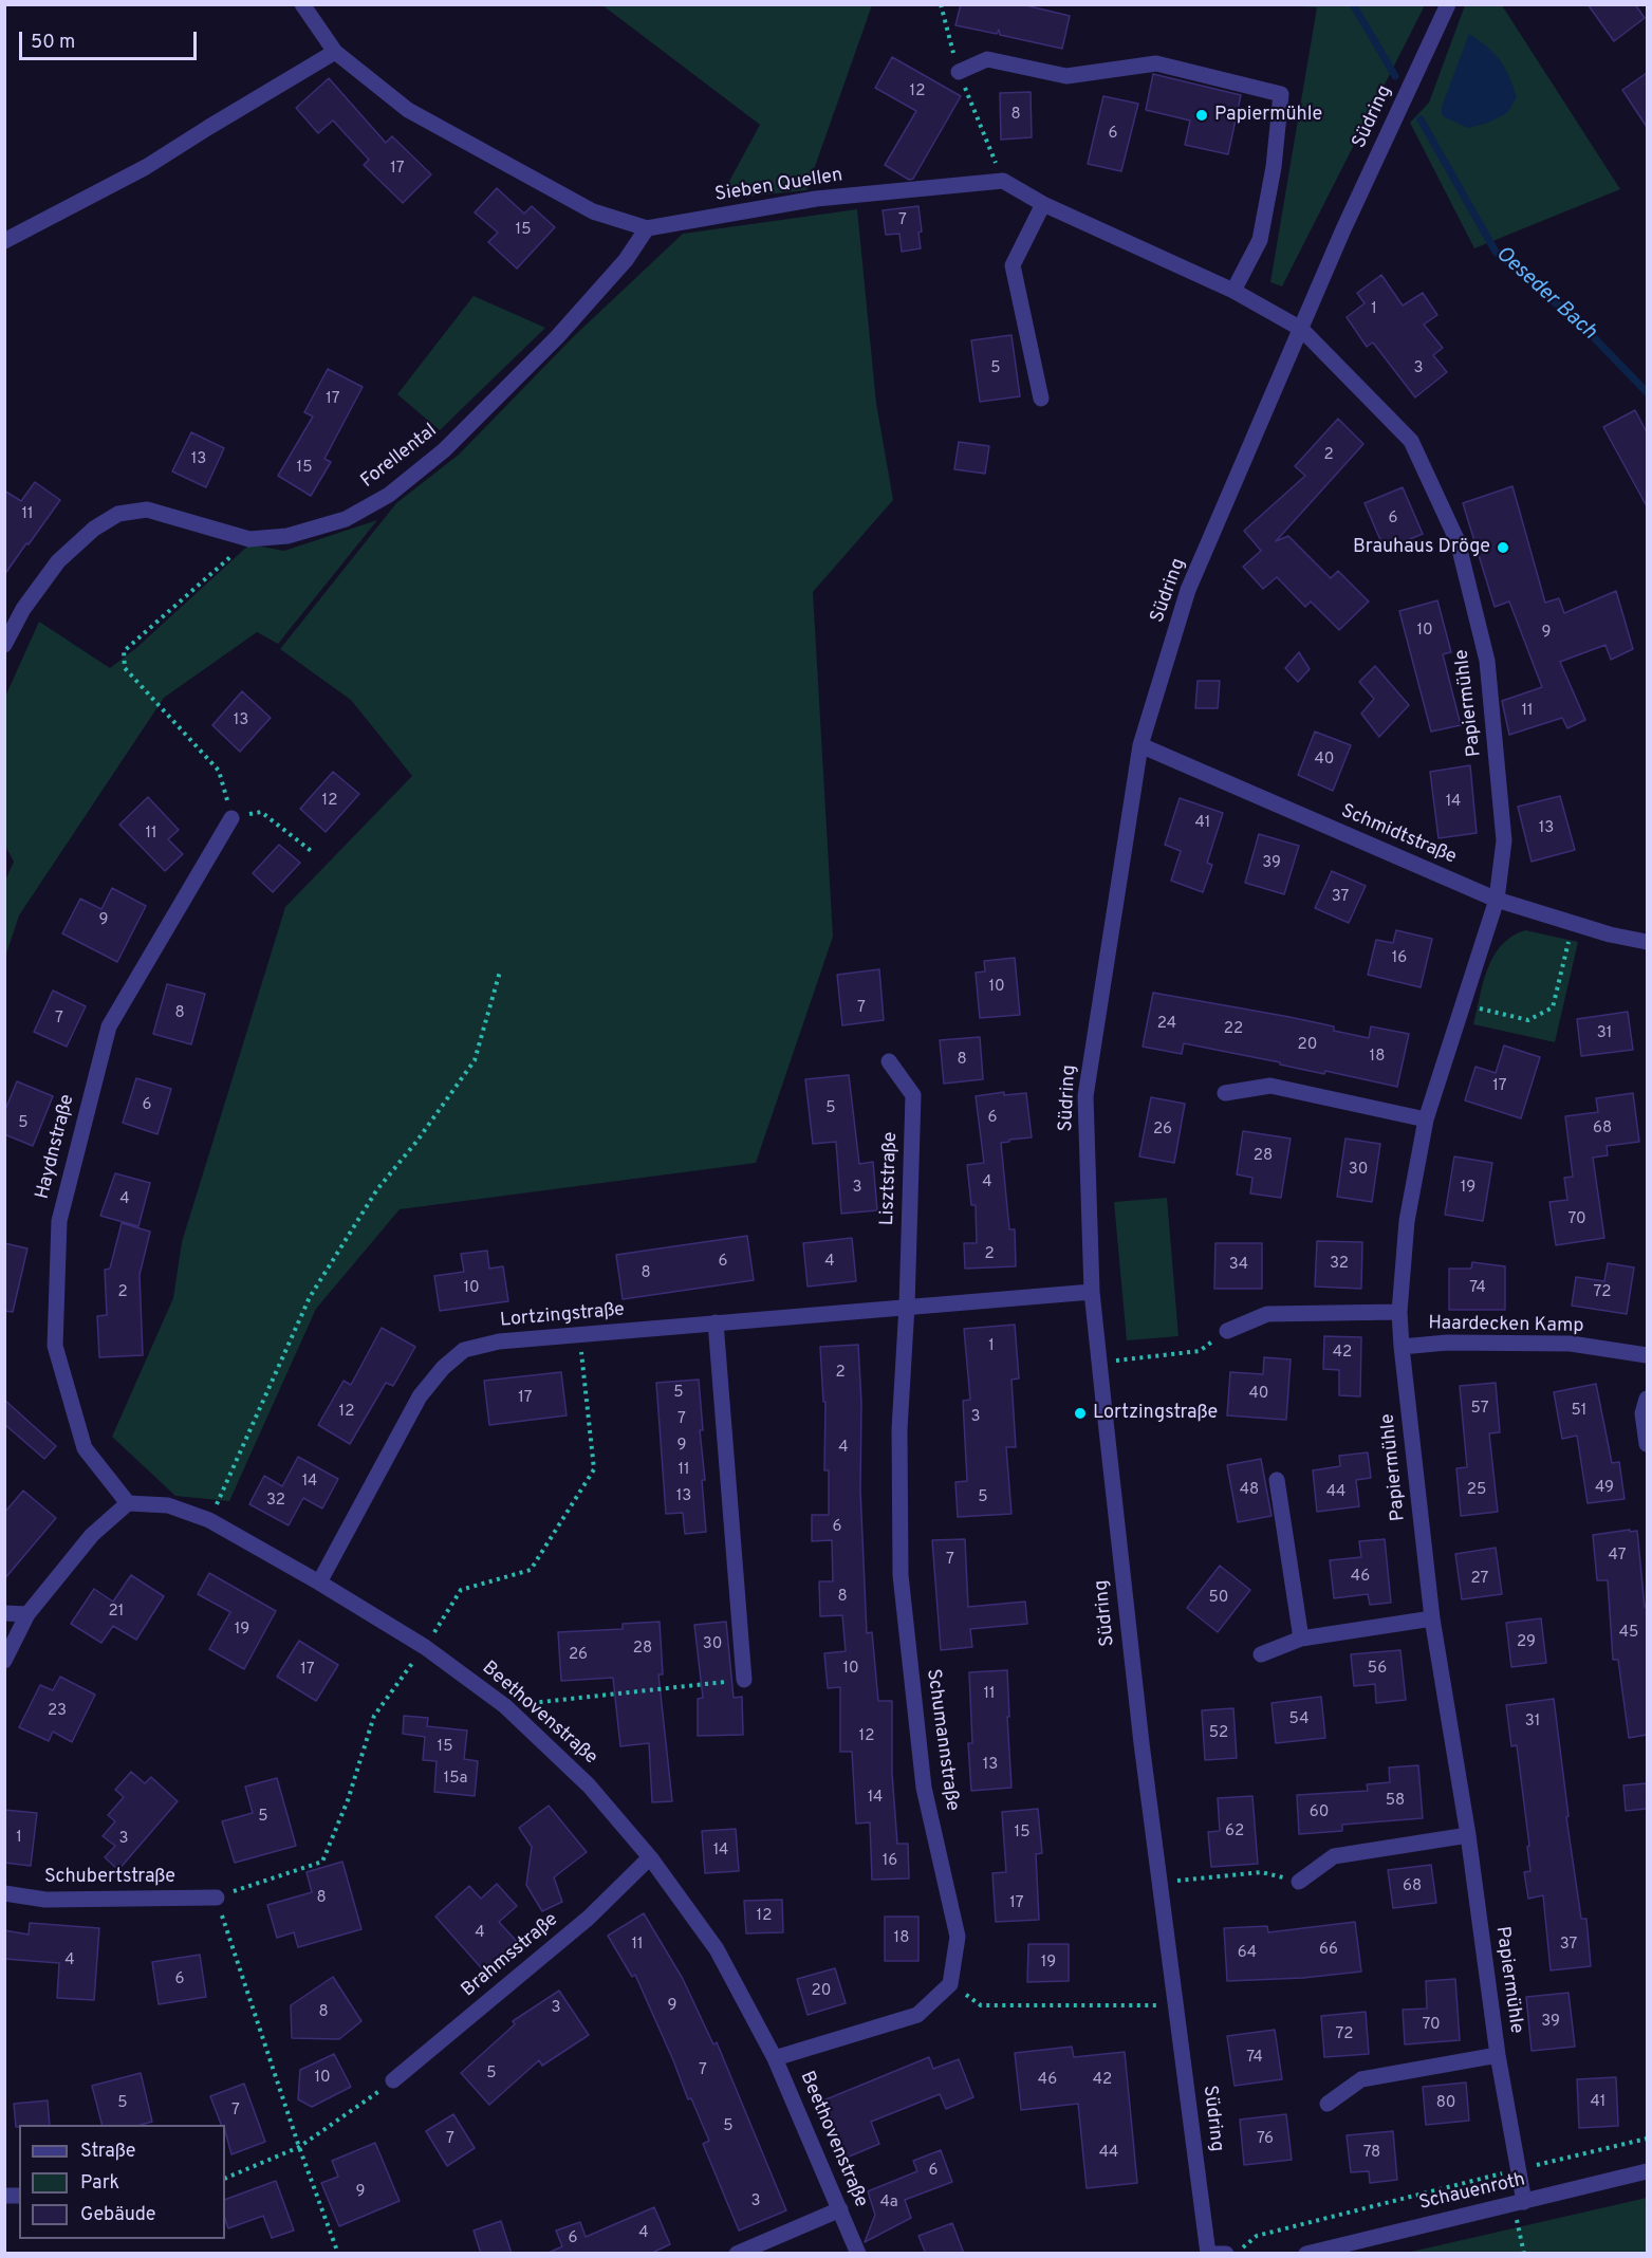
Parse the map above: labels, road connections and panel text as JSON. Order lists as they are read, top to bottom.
{
  "streets": {
    "street": [
      "Südring",
      "Sieben Quellen",
      "Forellental",
      "Papiermühle",
      "Schmidtstraße",
      "Haydnstraße",
      "Lisztstraße",
      "Lortzingstraße",
      "Haardecken Kamp",
      "Beethovenstraße",
      "Schumannstraße",
      "Schubertstraße",
      "Brahmsstraße",
      "Schauenroth"
    ]
  },
  "crossings": [
    ["Südring", "Papiermühle"],
    ["Südring", "Schmidtstraße"],
    ["Südring", "Lortzingstraße"],
    ["Sieben Quellen", "Forellental"],
    ["Papiermühle", "Schmidtstraße"],
    ["Papiermühle", "Haardecken Kamp"],
    ["Papiermühle", "Schauenroth"],
    ["Haydnstraße", "Beethovenstraße"],
    ["Lisztstraße", "Lortzingstraße"],
    ["Lisztstraße", "Schumannstraße"],
    ["Lortzingstraße", "Beethovenstraße"],
    ["Lortzingstraße", "Schumannstraße"],
    ["Beethovenstraße", "Brahmsstraße"]
  ],
  "water": ["Oeseder Bach"],
  "places": ["Papiermühle", "Brauhaus Dröge", "Lortzingstraße"],
  "house_numbers": [
    "12",
    "8",
    "6",
    "17",
    "7",
    "15",
    "1",
    "5",
    "3",
    "17",
    "2",
    "13",
    "15",
    "11",
    "6",
    "10",
    "9",
    "11",
    "13",
    "40",
    "12",
    "14",
    "41",
    "13",
    "11",
    "39",
    "37",
    "9",
    "16",
    "10",
    "7",
    "8",
    "7",
    "24",
    "22",
    "31",
    "20",
    "18",
    "8",
    "17",
    "6",
    "5",
    "6",
    "5",
    "68",
    "26",
    "28",
    "30",
    "4",
    "3",
    "19",
    "4",
    "70",
    "2",
    "6",
    "4",
    "32",
    "34",
    "8",
    "10",
    "74",
    "2",
    "72",
    "1",
    "42",
    "2",
    "5",
    "40",
    "17",
    "57",
    "51",
    "12",
    "3",
    "7",
    "9",
    "4",
    "11",
    "14",
    "49",
    "48",
    "25",
    "44",
    "13",
    "5",
    "32",
    "6",
    "47",
    "7",
    "46",
    "27",
    "8",
    "50",
    "21",
    "19",
    "45",
    "29",
    "30",
    "28",
    "26",
    "10",
    "56",
    "17",
    "11",
    "23",
    "54",
    "31",
    "52",
    "12",
    "15",
    "13",
    "15a",
    "14",
    "58",
    "60",
    "5",
    "62",
    "15",
    "1",
    "3",
    "14",
    "16",
    "68",
    "8",
    "17",
    "12",
    "4",
    "18",
    "11",
    "37",
    "66",
    "64",
    "4",
    "19",
    "6",
    "20",
    "9",
    "3",
    "8",
    "39",
    "70",
    "72",
    "74",
    "7",
    "5",
    "10",
    "46",
    "42",
    "41",
    "5",
    "80",
    "7",
    "5",
    "7",
    "76",
    "44",
    "78",
    "6",
    "9",
    "3",
    "4a",
    "4",
    "6"
  ],
  "legend": ["Straße", "Park", "Gebäude"],
  "scale_bar": "50 m"
}
